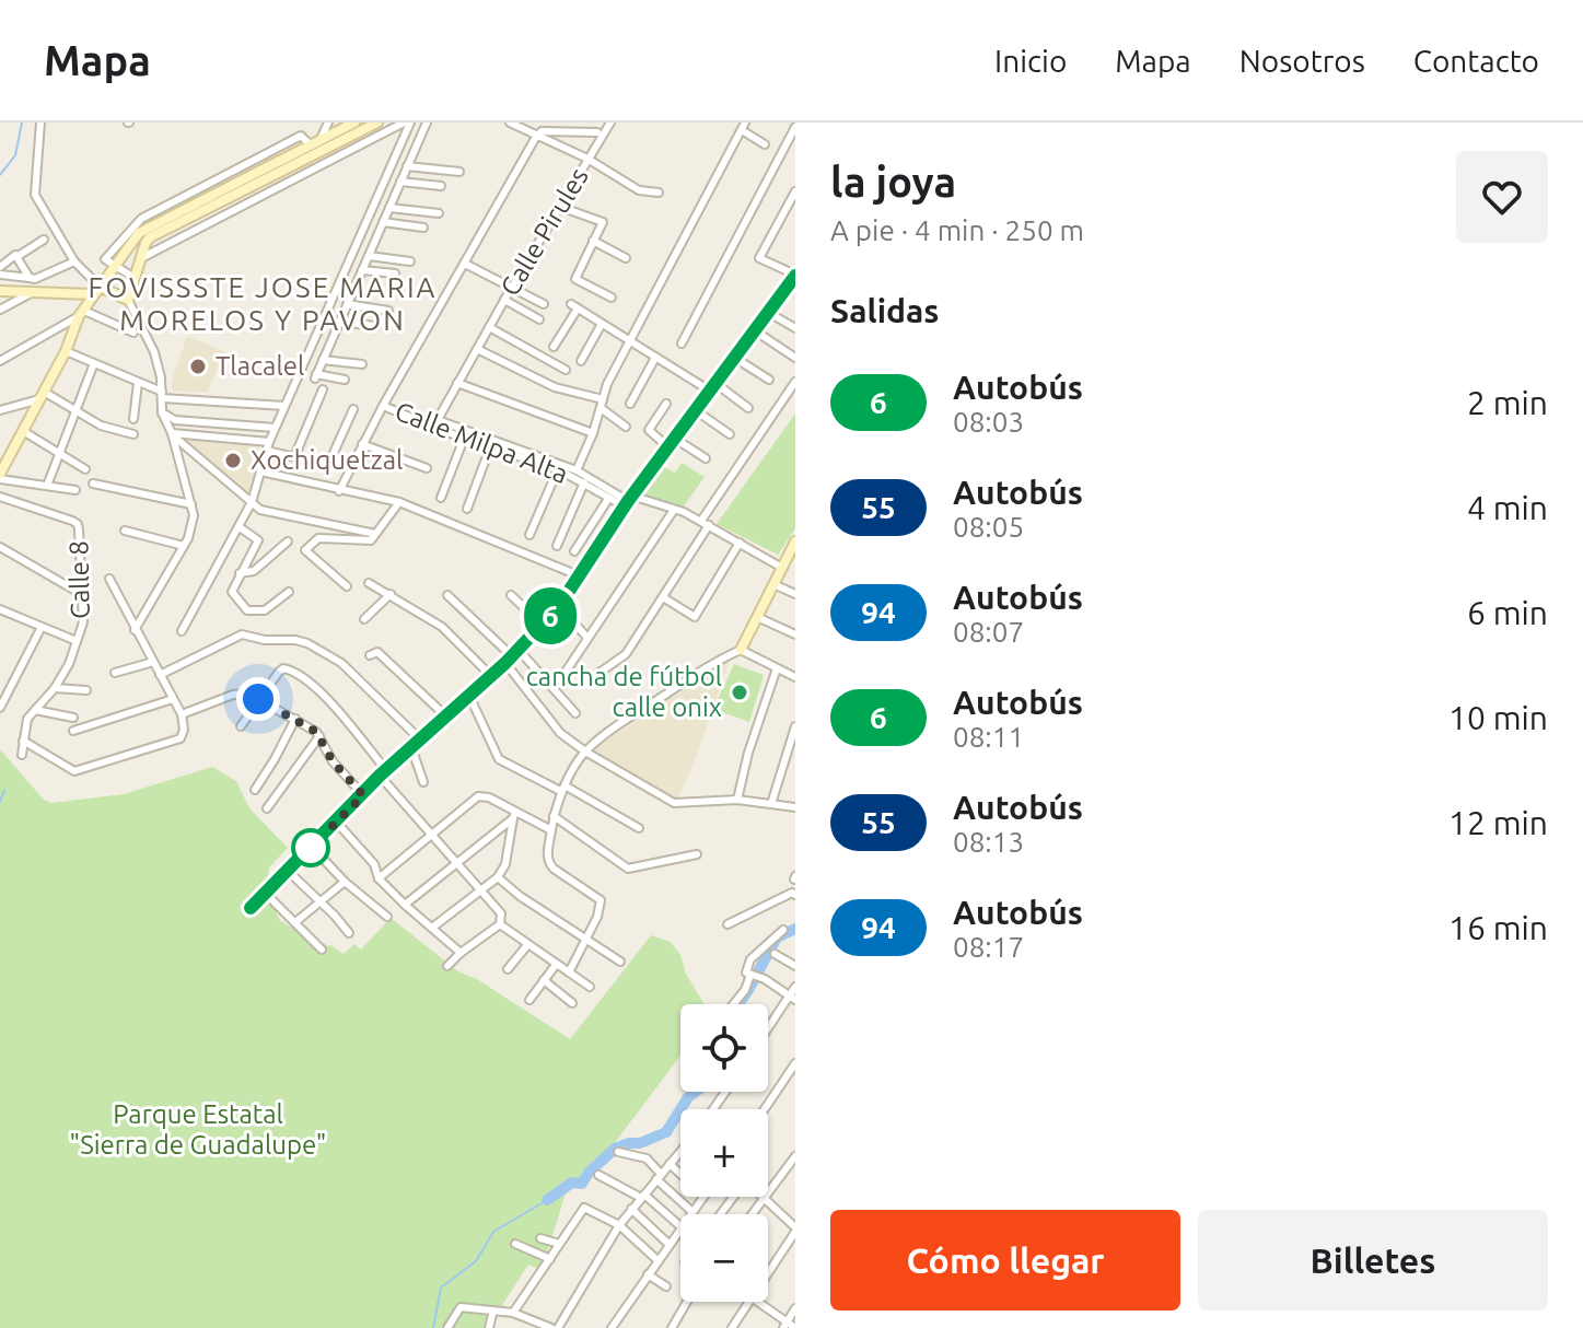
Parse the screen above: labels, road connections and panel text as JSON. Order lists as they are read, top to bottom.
{
  "streets": {
    "street": ["Calle Pirules", "Calle Milpa Alta", "Calle 8"]
  },
  "crossings": [
    ["Calle Pirules", "Calle Milpa Alta"]
  ],
  "districts": ["FOVISSSTE JOSE MARIA MORELOS Y PAVON"],
  "parks": ["Parque Estatal \"Sierra de Guadalupe\""],
  "places": ["Tlacalel", "Xochiquetzal", "cancha de fútbol calle onix"],
  "lines": ["bus line 6"],
  "page": {
    "header": "Mapa",
    "nav": [
      "Inicio",
      "Mapa",
      "Nosotros",
      "Contacto"
    ],
    "on_map": "6",
    "heading": [
      ["la joya", "A pie · 4 min · 250 m"],
      "Salidas"
    ],
    "list": [
      {
        "mark": "6",
        "name": "Autobús",
        "note": "08:03",
        "value": "2 min"
      },
      {
        "mark": "55",
        "name": "Autobús",
        "note": "08:05",
        "value": "4 min"
      },
      {
        "mark": "94",
        "name": "Autobús",
        "note": "08:07",
        "value": "6 min"
      },
      {
        "mark": "6",
        "name": "Autobús",
        "note": "08:11",
        "value": "10 min"
      },
      {
        "mark": "55",
        "name": "Autobús",
        "note": "08:13",
        "value": "12 min"
      },
      {
        "mark": "94",
        "name": "Autobús",
        "note": "08:17",
        "value": "16 min"
      }
    ],
    "map_buttons": ["+", "−"],
    "buttons": ["Cómo llegar", "Billetes"]
  }
}
